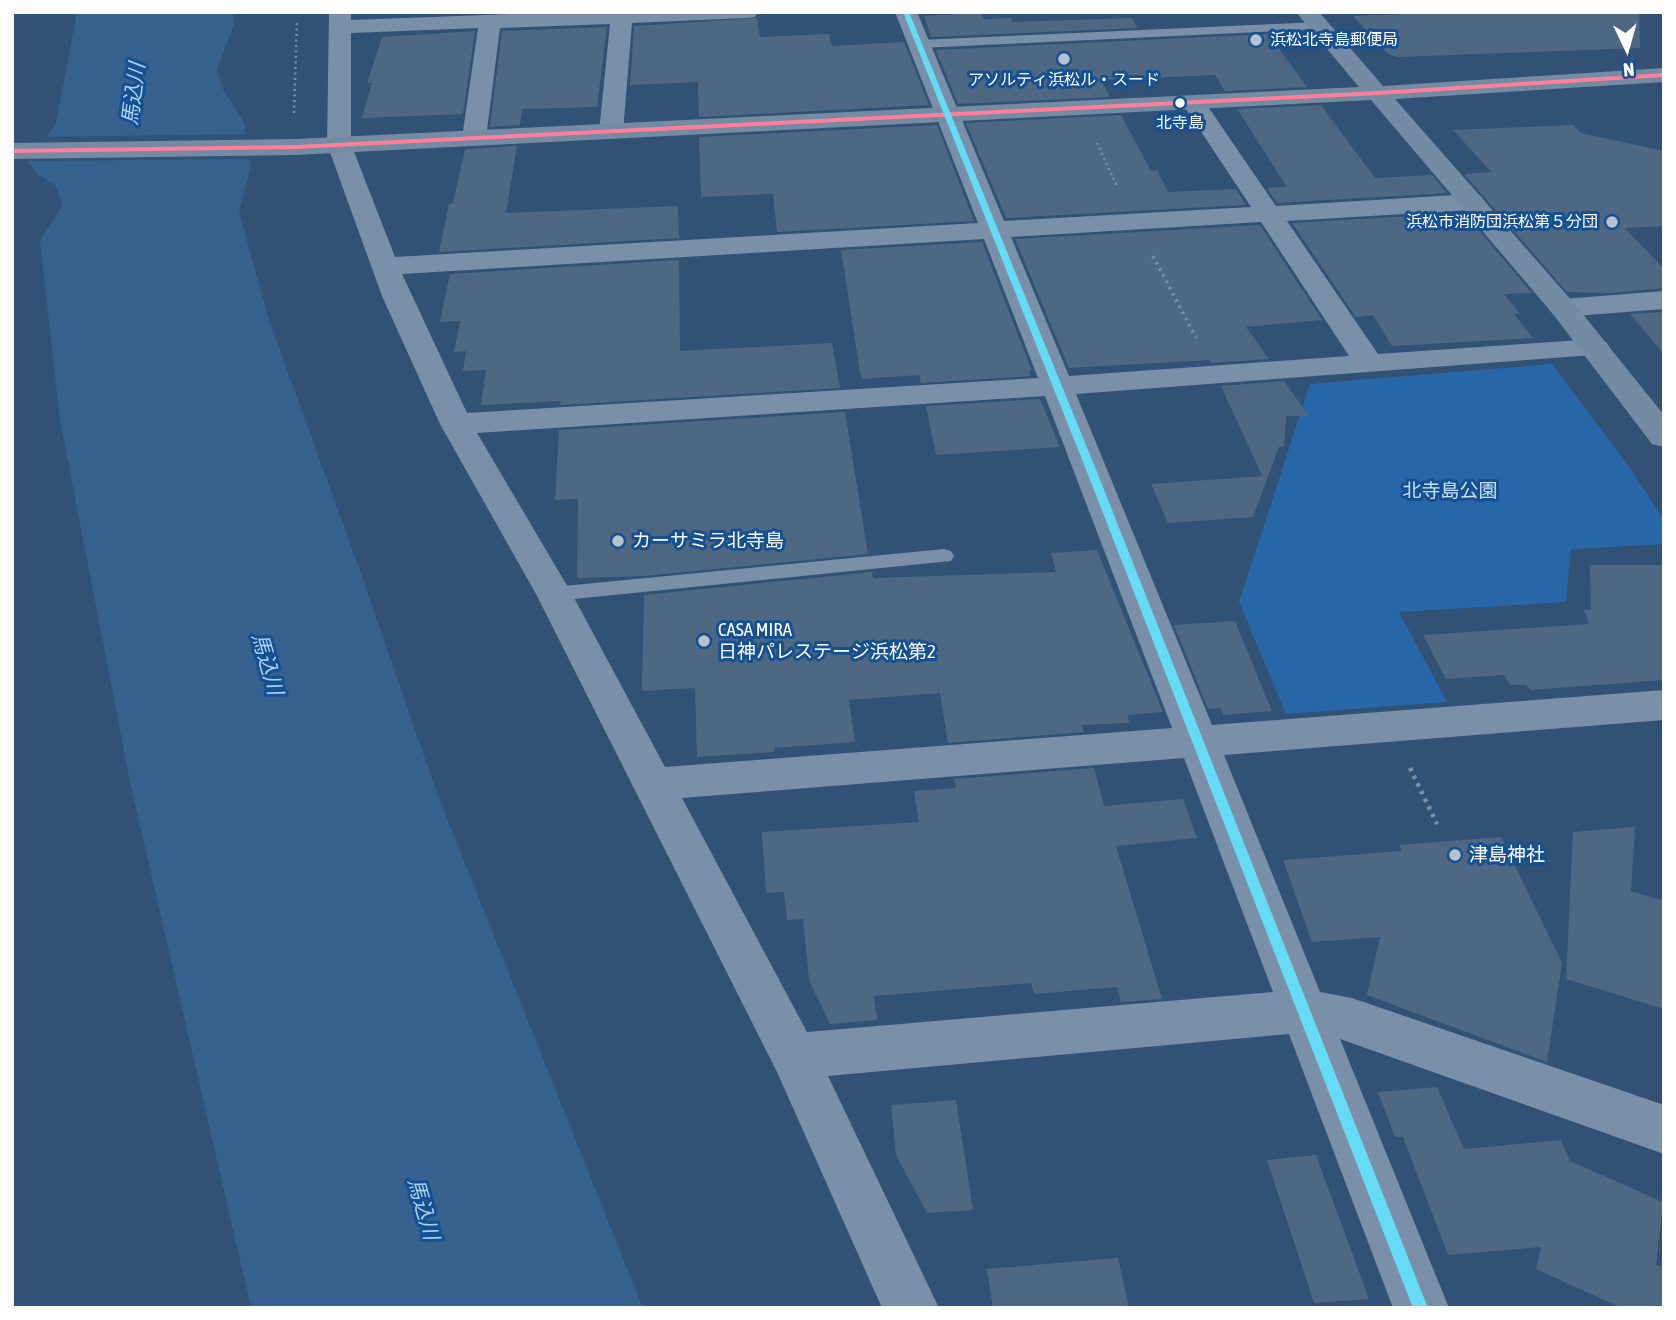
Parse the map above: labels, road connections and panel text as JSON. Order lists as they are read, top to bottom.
{
  "water": ["馬込川"],
  "parks": ["北寺島公園"],
  "places": [
    "浜松北寺島郵便局",
    "アソルティ浜松ル・スード",
    "北寺島",
    "浜松市消防団浜松第５分団",
    "カーサミラ北寺島",
    "CASA MIRA 日神パレステージ浜松第2",
    "津島神社"
  ],
  "north": "bottom"
}
